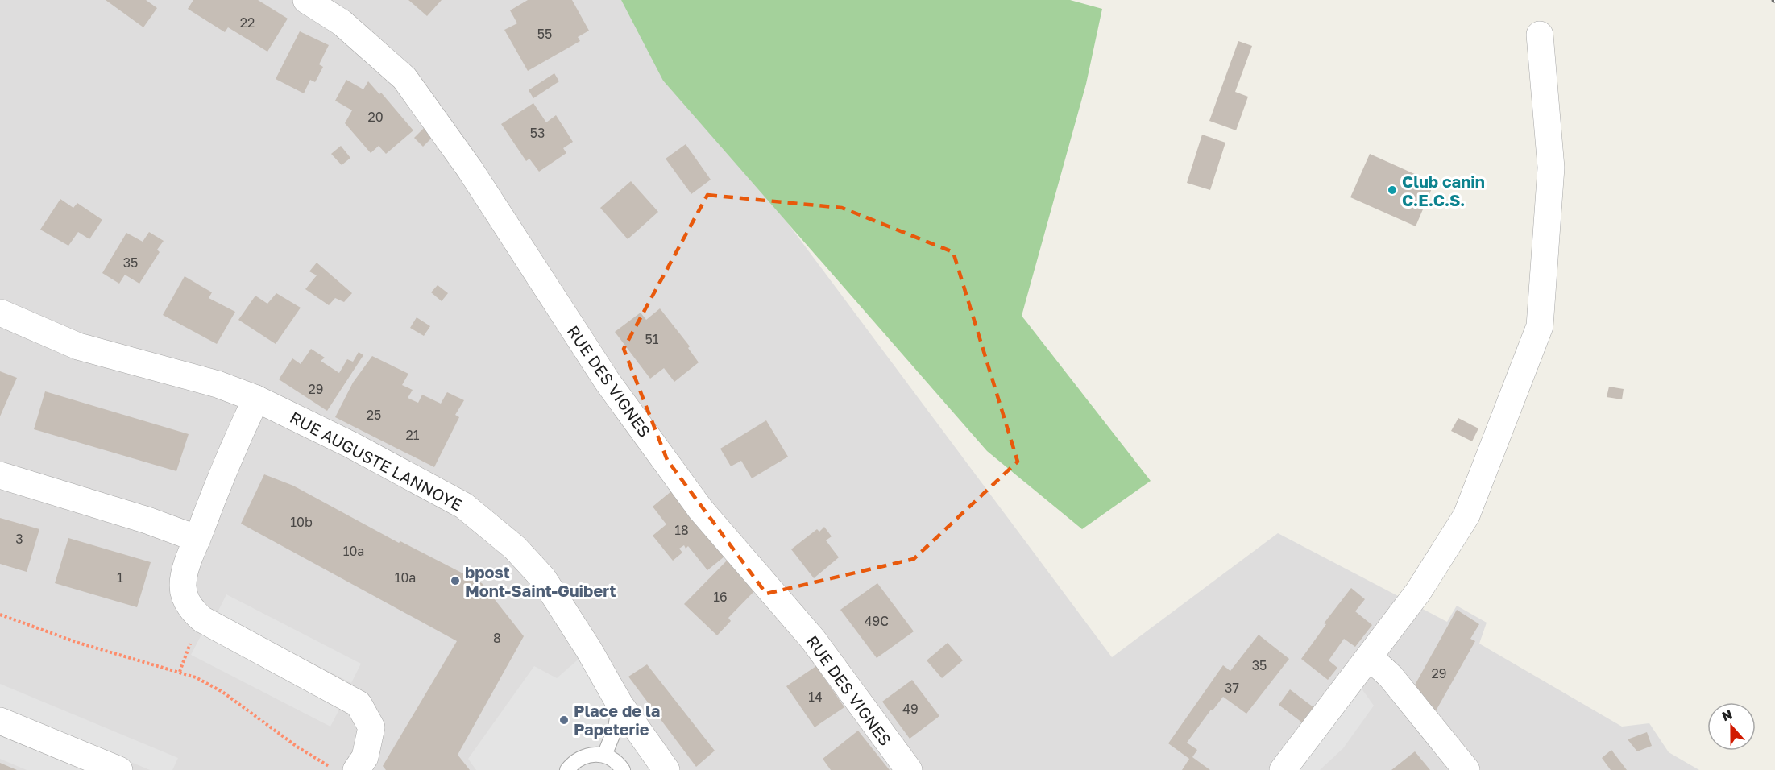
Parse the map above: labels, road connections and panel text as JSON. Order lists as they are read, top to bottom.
{
  "streets": {
    "street": ["RUE DES VIGNES", "RUE AUGUSTE LANNOYE"]
  },
  "places": ["Club canin C.E.C.S.", "bpost Mont-Saint-Guibert", "Place de la Papeterie"],
  "house_numbers": [
    "22",
    "55",
    "20",
    "53",
    "35",
    "51",
    "29",
    "25",
    "21",
    "10b",
    "18",
    "3",
    "10a",
    "1",
    "10a",
    "16",
    "49C",
    "8",
    "35",
    "29",
    "37",
    "14",
    "49"
  ],
  "north": "top"
}
